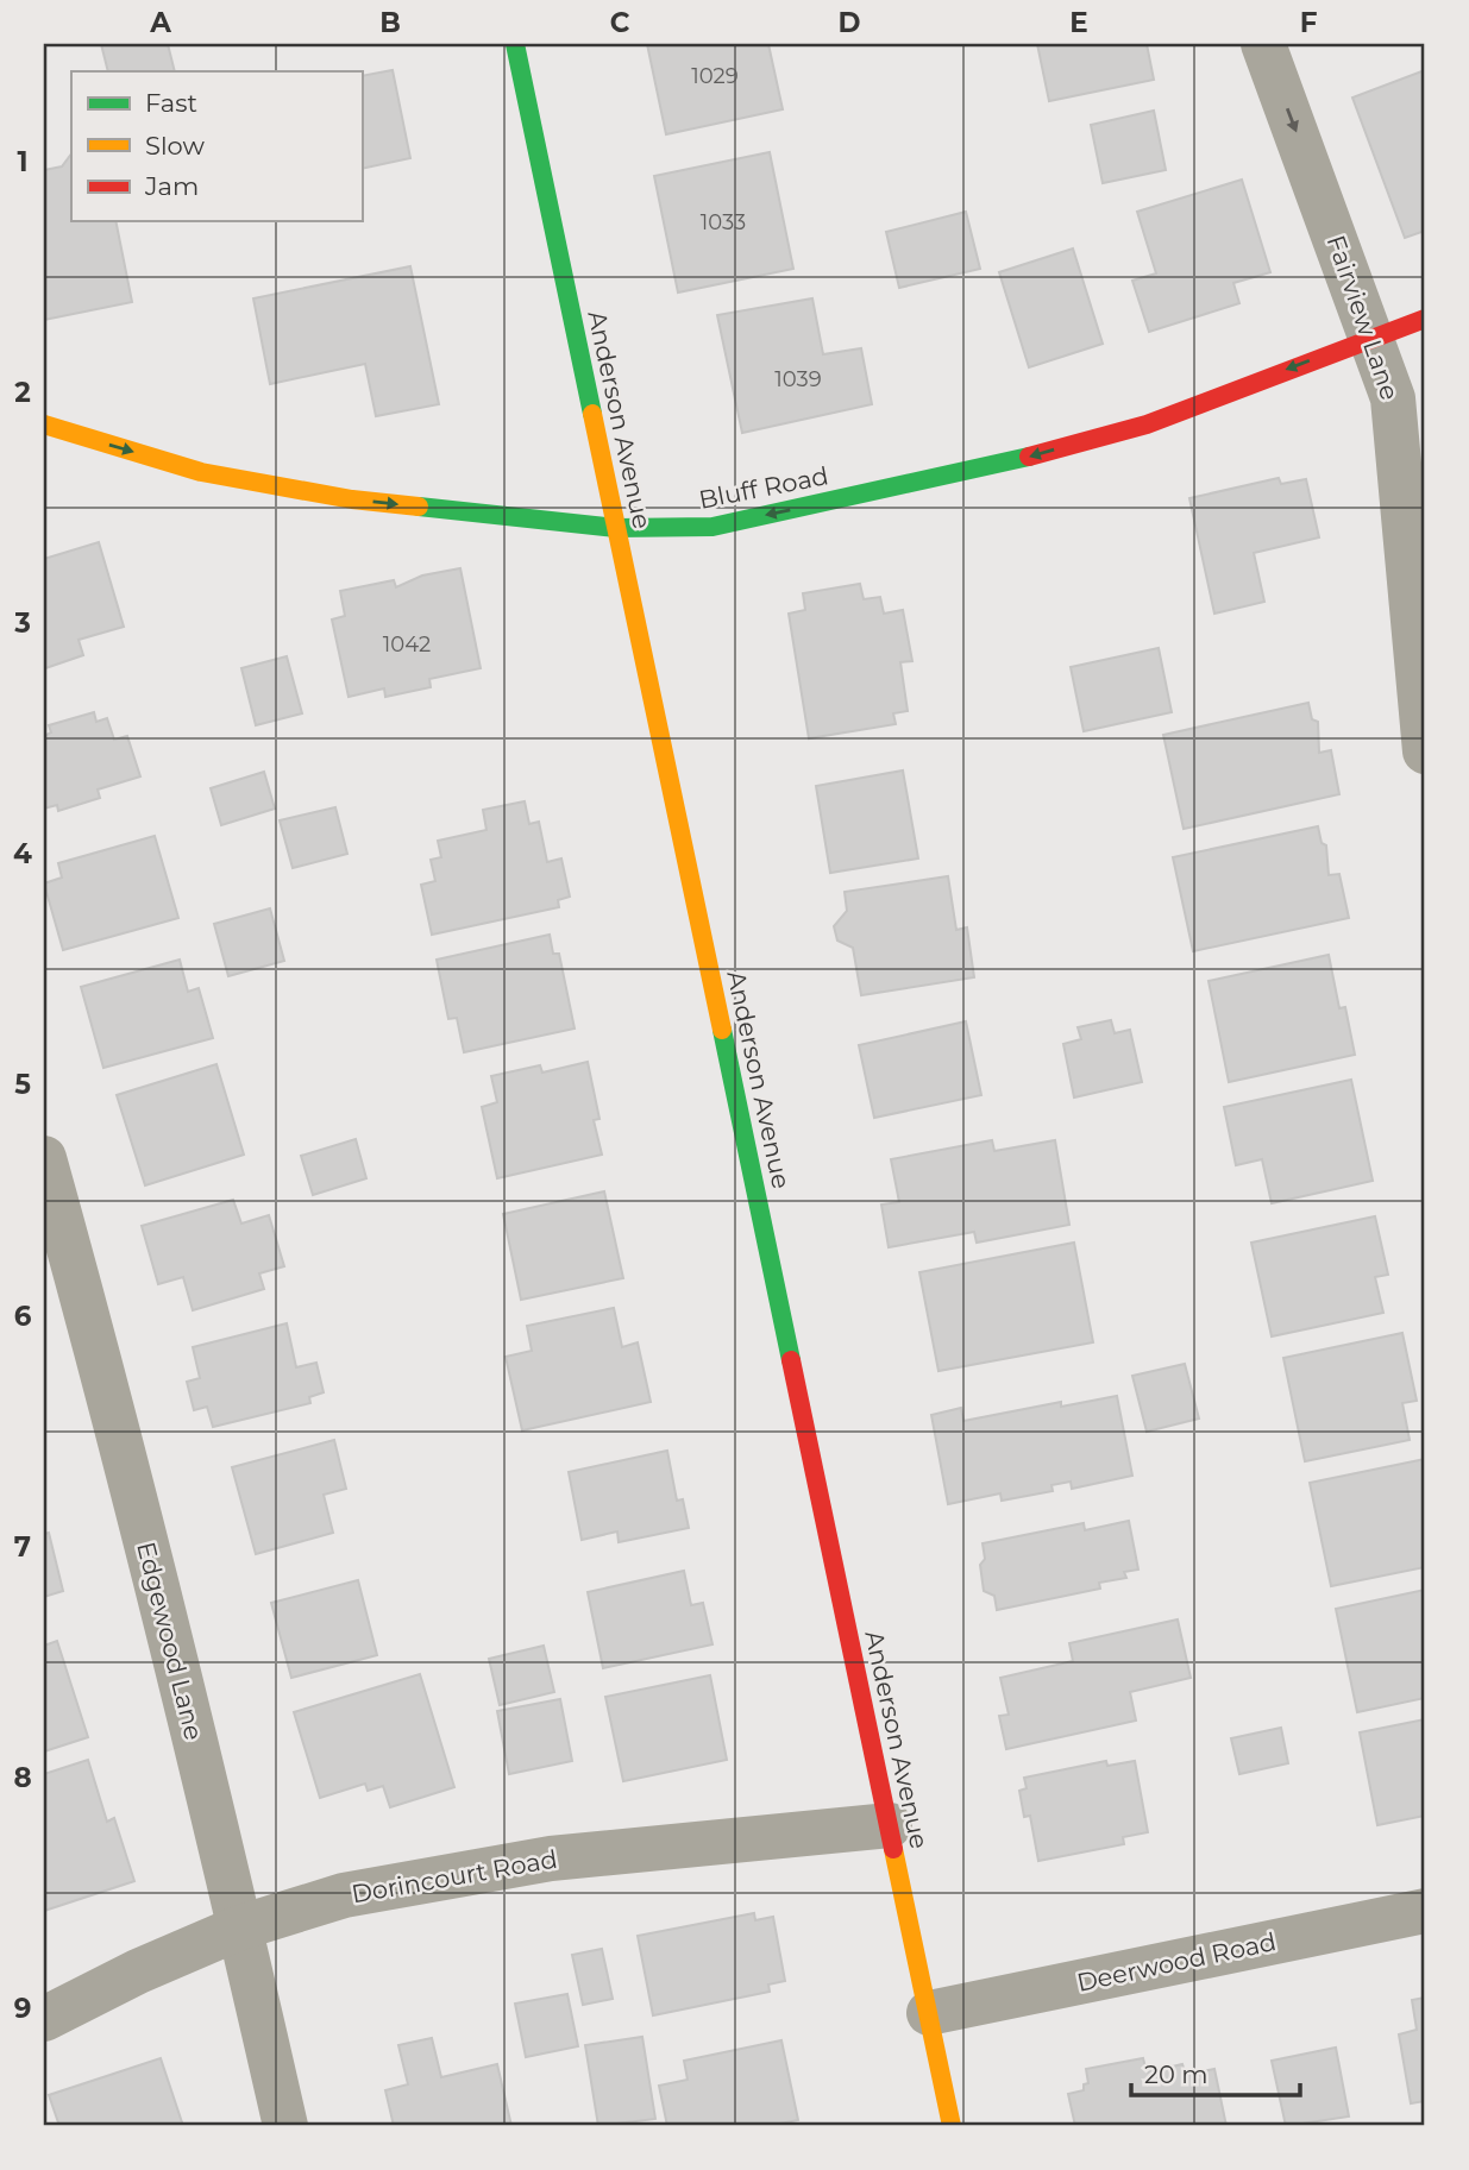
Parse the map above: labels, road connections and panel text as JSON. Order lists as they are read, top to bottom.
{
  "streets": {
    "main road": ["Anderson Avenue", "Bluff Road"],
    "street": [
      "Fairview Lane",
      "Edgewood Lane",
      "Dorincourt Road",
      "Deerwood Road"
    ]
  },
  "crossings": [
    ["Fairview Lane", "Bluff Road"],
    ["Anderson Avenue", "Bluff Road"],
    ["Anderson Avenue", "Dorincourt Road"],
    ["Anderson Avenue", "Deerwood Road"],
    ["Edgewood Lane", "Dorincourt Road"]
  ],
  "one_way": ["Fairview Lane"],
  "house_numbers": [
    "1029",
    "1033",
    "1039",
    "1042"
  ],
  "legend": ["Fast", "Slow", "Jam"],
  "scale_bar": "20 m",
  "grid": {
    "columns": [
      "A",
      "B",
      "C",
      "D",
      "E",
      "F"
    ],
    "rows": [
      "1",
      "2",
      "3",
      "4",
      "5",
      "6",
      "7",
      "8",
      "9"
    ]
  }
}
